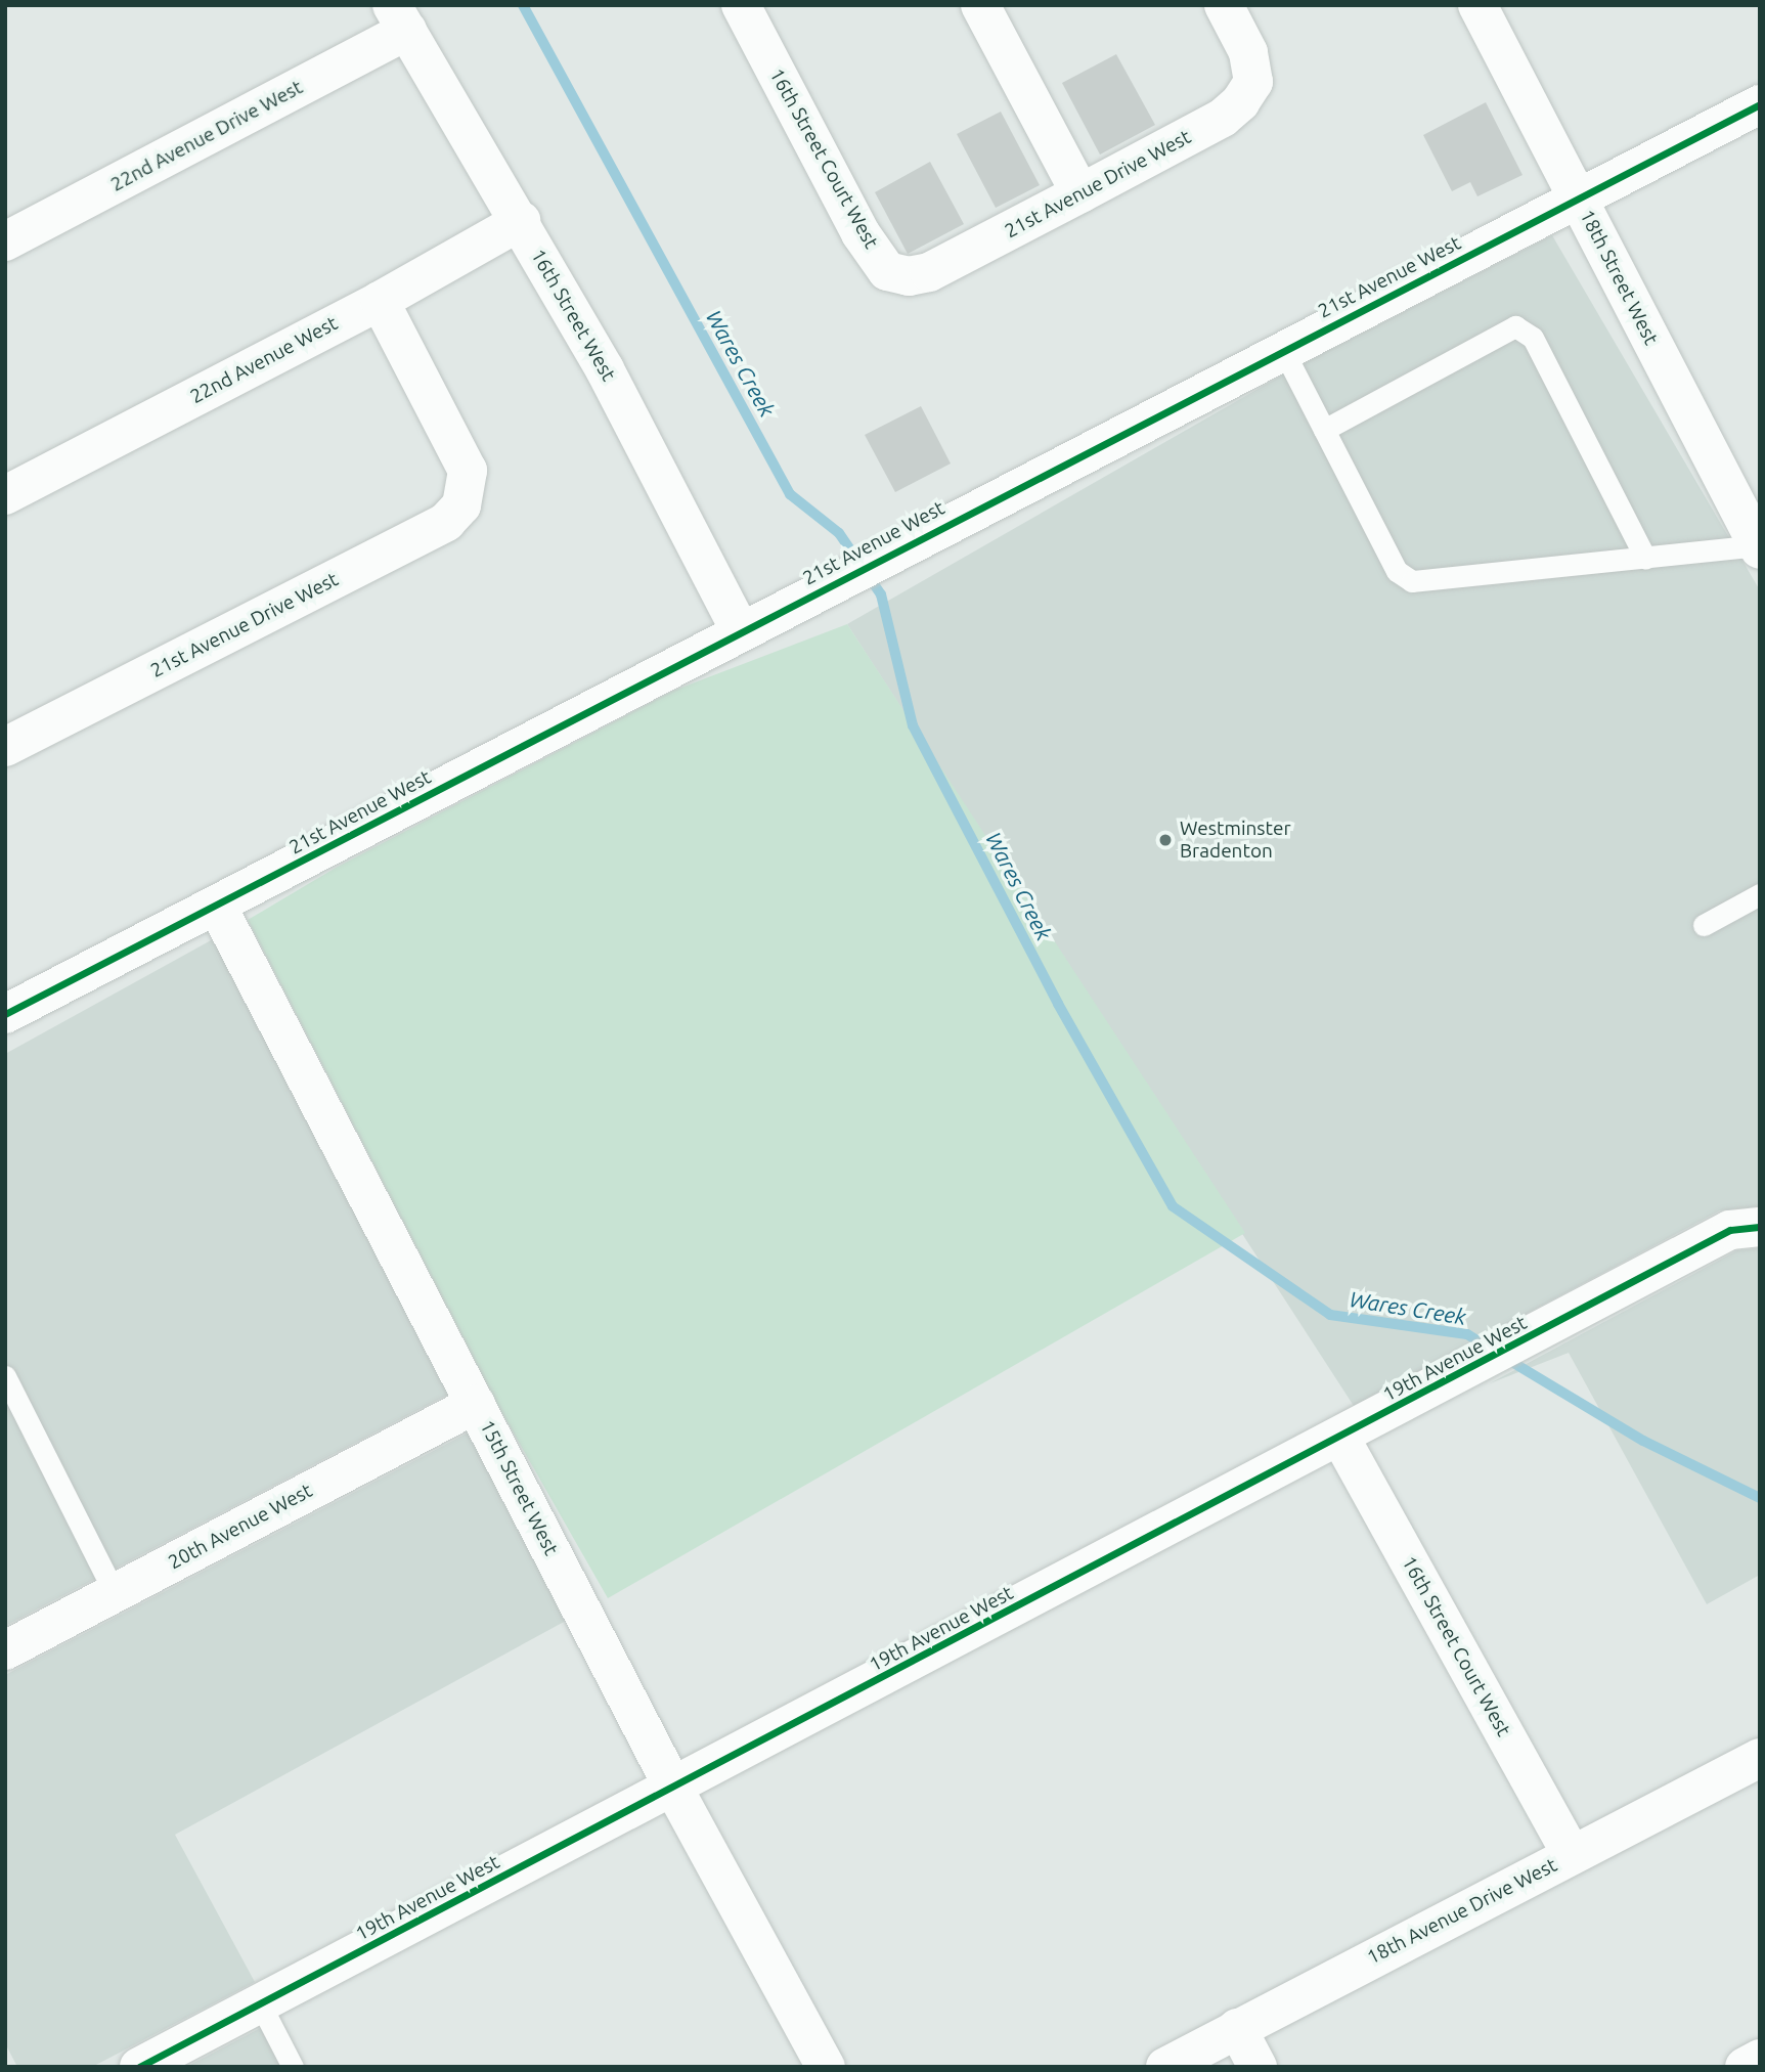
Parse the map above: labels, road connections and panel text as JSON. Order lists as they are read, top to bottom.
{
  "streets": {
    "street": [
      "22nd Avenue Drive West",
      "16th Street Court West",
      "21st Avenue Drive West",
      "21st Avenue West",
      "18th Street West",
      "16th Street West",
      "22nd Avenue West",
      "19th Avenue West",
      "15th Street West",
      "20th Avenue West",
      "18th Avenue Drive West"
    ]
  },
  "crossings": [
    ["22nd Avenue Drive West", "16th Street West"],
    ["16th Street Court West", "21st Avenue Drive West"],
    ["16th Street Court West", "19th Avenue West"],
    ["16th Street Court West", "18th Avenue Drive West"],
    ["21st Avenue Drive West", "22nd Avenue West"],
    ["21st Avenue West", "18th Street West"],
    ["21st Avenue West", "16th Street West"],
    ["21st Avenue West", "15th Street West"],
    ["16th Street West", "22nd Avenue West"],
    ["19th Avenue West", "15th Street West"],
    ["15th Street West", "20th Avenue West"]
  ],
  "water": ["Wares Creek"],
  "places": ["Westminster Bradenton"]
}
